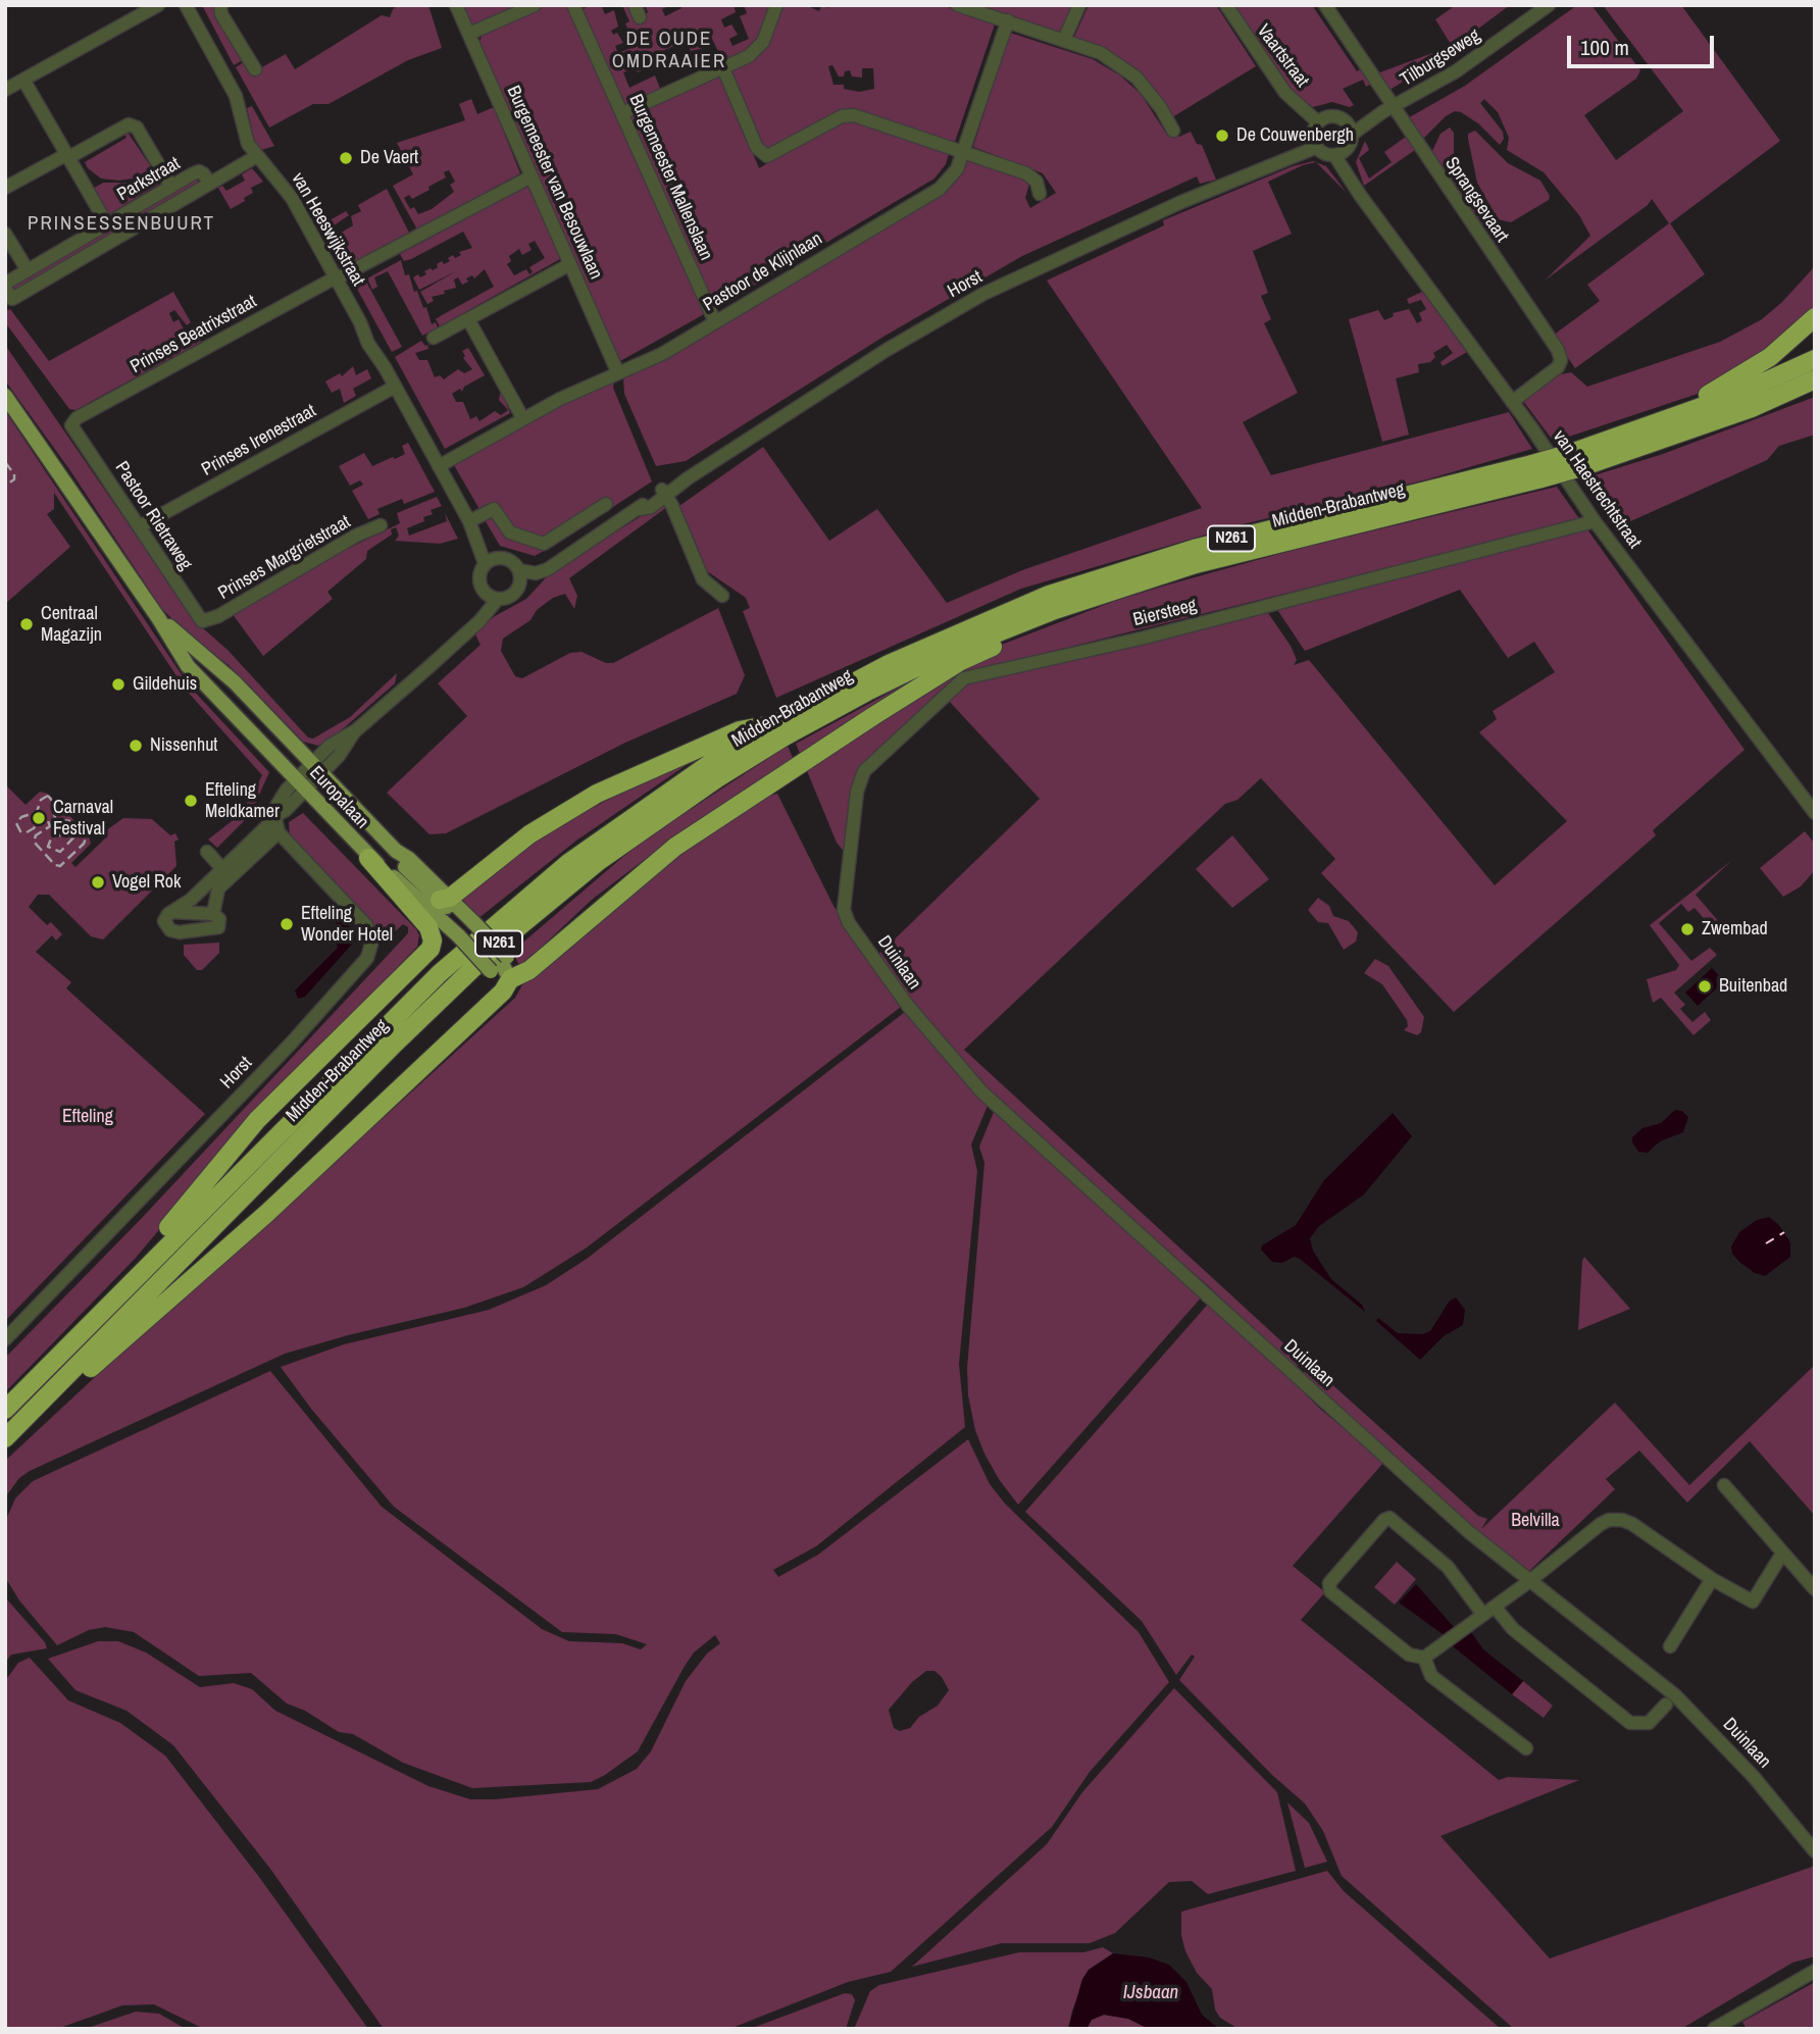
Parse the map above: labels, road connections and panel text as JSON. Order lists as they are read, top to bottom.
{
  "streets": {
    "highway": ["Midden-Brabantweg", "N261"],
    "main road": ["Europalaan"],
    "street": [
      "Vaartstraat",
      "Tilburgseweg",
      "Burgemeester Mallenslaan",
      "Parkstraat",
      "Burgemeester van Besouwlaan",
      "Sprangsevaart",
      "van Heeswijkstraat",
      "Pastoor de Klijnlaan",
      "Horst",
      "Prinses Beatrixstraat",
      "Prinses Irenestraat",
      "van Haestrechtstraat",
      "Pastoor Rietraweg",
      "Prinses Margrietstraat",
      "Biersteeg",
      "Duinlaan"
    ]
  },
  "crossings": [
    ["Vaartstraat", "Tilburgseweg"],
    ["Vaartstraat", "Horst"],
    ["Vaartstraat", "van Haestrechtstraat"],
    ["Tilburgseweg", "Sprangsevaart"],
    ["Tilburgseweg", "Horst"],
    ["Tilburgseweg", "van Haestrechtstraat"],
    ["Burgemeester Mallenslaan", "Pastoor de Klijnlaan"],
    ["Parkstraat", "van Heeswijkstraat"],
    ["Burgemeester van Besouwlaan", "Pastoor de Klijnlaan"],
    ["Burgemeester van Besouwlaan", "Prinses Beatrixstraat"],
    ["Sprangsevaart", "van Haestrechtstraat"],
    ["van Heeswijkstraat", "Pastoor de Klijnlaan"],
    ["van Heeswijkstraat", "Horst"],
    ["van Heeswijkstraat", "Prinses Beatrixstraat"],
    ["van Heeswijkstraat", "Prinses Irenestraat"],
    ["Horst", "van Haestrechtstraat"],
    ["Prinses Beatrixstraat", "Pastoor Rietraweg"],
    ["Prinses Irenestraat", "Pastoor Rietraweg"],
    ["van Haestrechtstraat", "Biersteeg"],
    ["Midden-Brabantweg", "N261"],
    ["Pastoor Rietraweg", "Prinses Margrietstraat"],
    ["N261", "Europalaan"],
    ["Biersteeg", "Duinlaan"]
  ],
  "districts": ["DE OUDE OMDRAAIER", "PRINSESSENBUURT"],
  "water": ["IJsbaan"],
  "parks": ["Efteling", "Belvilla"],
  "places": [
    "De Couwenbergh",
    "De Vaert",
    "Centraal Magazijn",
    "Gildehuis",
    "Nissenhut",
    "Efteling Meldkamer",
    "Carnaval Festival",
    "Vogel Rok",
    "Efteling Wonder Hotel",
    "Zwembad",
    "Buitenbad"
  ],
  "scale_bar": "100 m"
}
